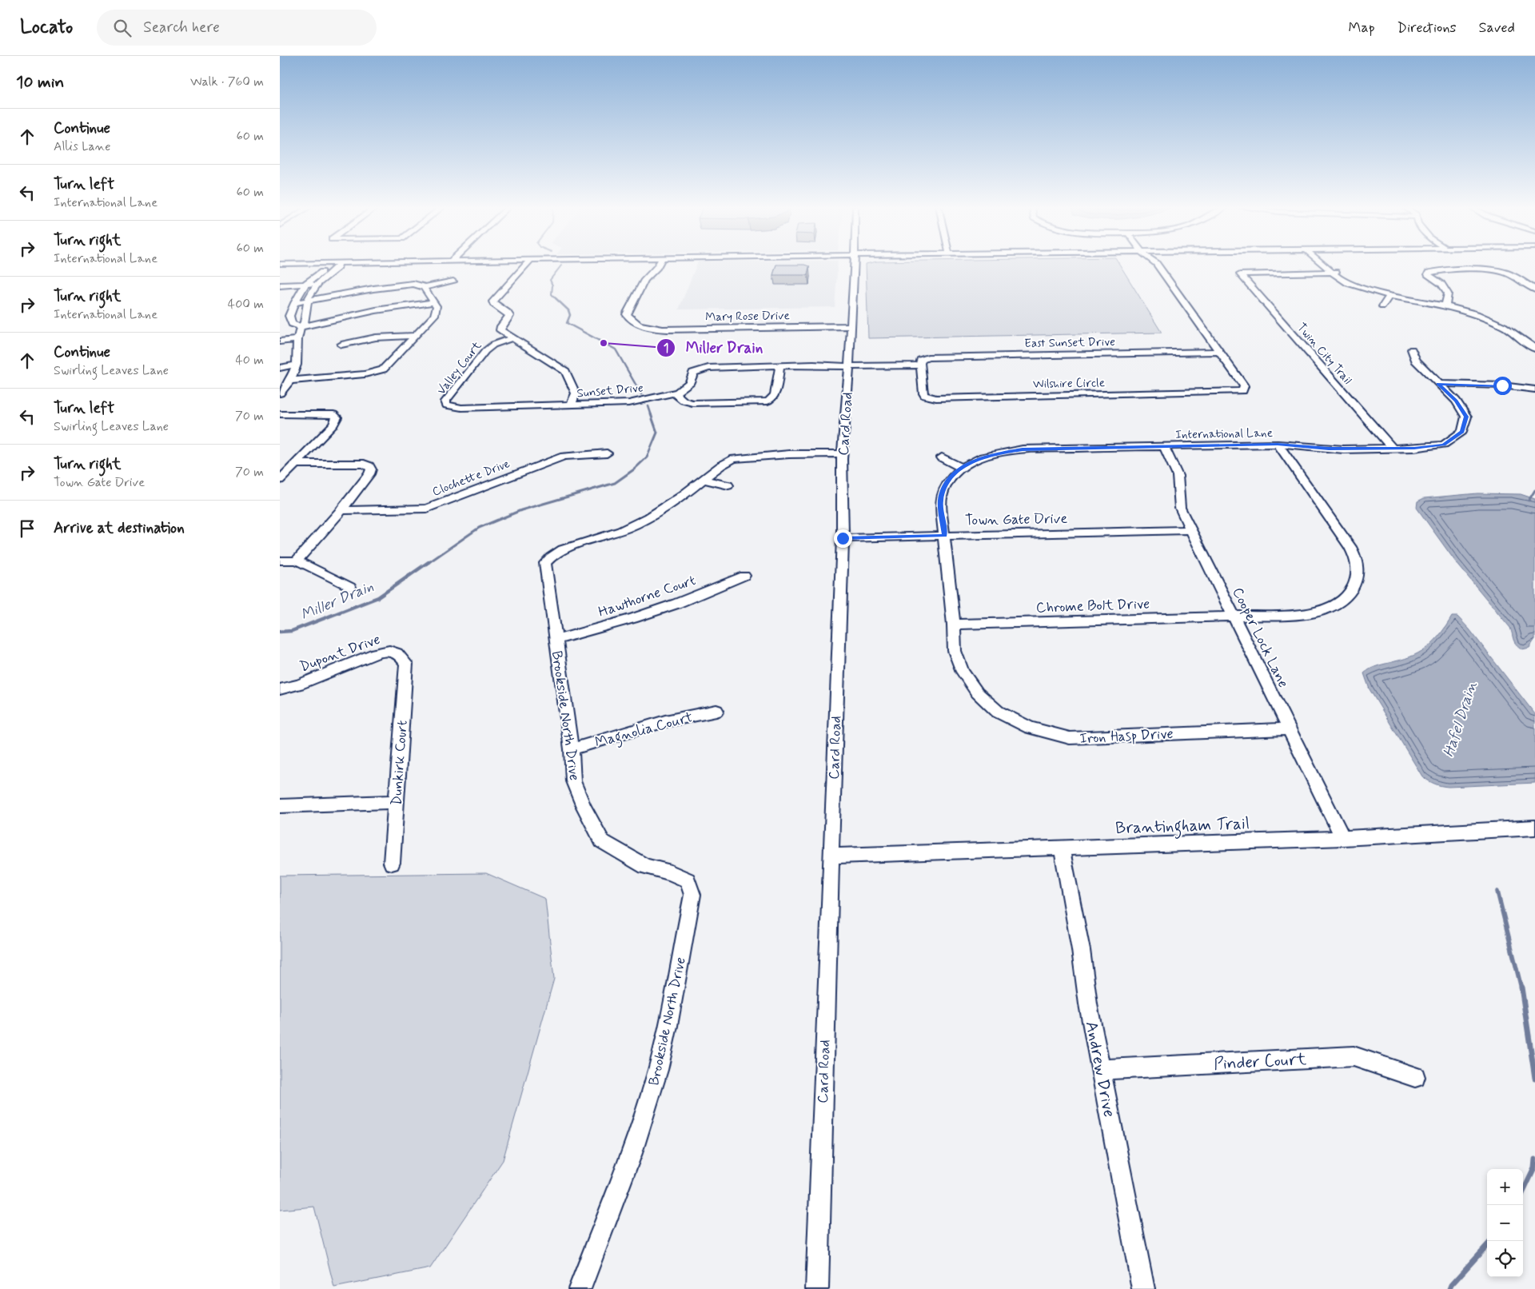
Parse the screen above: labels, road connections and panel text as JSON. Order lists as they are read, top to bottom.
{
  "streets": {
    "street": [
      "Mary Rose Drive",
      "East Sunset Drive",
      "Twin City Trail",
      "Valley Court",
      "Wilshire Circle",
      "Sunset Drive",
      "Card Road",
      "International Lane",
      "Clochette Drive",
      "Town Gate Drive",
      "Hawthorne Court",
      "Chrome Bolt Drive",
      "Cooper Lock Lane",
      "Dupont Drive",
      "Brookside North Drive",
      "Magnolia Court",
      "Iron Hasp Drive",
      "Dunkirk Court",
      "Brantingham Trail",
      "Pinder Court",
      "Andrew Drive"
    ]
  },
  "crossings": [
    ["Mary Rose Drive", "Card Road"],
    ["East Sunset Drive", "Wilshire Circle"],
    ["East Sunset Drive", "Sunset Drive"],
    ["East Sunset Drive", "Card Road"],
    ["Twin City Trail", "International Lane"],
    ["Valley Court", "Sunset Drive"],
    ["Sunset Drive", "Card Road"],
    ["Card Road", "Town Gate Drive"],
    ["Card Road", "Brookside North Drive"],
    ["Card Road", "Brantingham Trail"],
    ["International Lane", "Chrome Bolt Drive"],
    ["International Lane", "Cooper Lock Lane"],
    ["International Lane", "Iron Hasp Drive"],
    ["Town Gate Drive", "Cooper Lock Lane"],
    ["Town Gate Drive", "Iron Hasp Drive"],
    ["Hawthorne Court", "Brookside North Drive"],
    ["Chrome Bolt Drive", "Cooper Lock Lane"],
    ["Chrome Bolt Drive", "Iron Hasp Drive"],
    ["Cooper Lock Lane", "Iron Hasp Drive"],
    ["Cooper Lock Lane", "Brantingham Trail"],
    ["Dupont Drive", "Dunkirk Court"],
    ["Brookside North Drive", "Magnolia Court"],
    ["Brantingham Trail", "Andrew Drive"],
    ["Pinder Court", "Andrew Drive"]
  ],
  "water": ["Miller Drain", "Hafel Drain"],
  "places": ["Miller Drain"],
  "page": {
    "header": "Locato",
    "search": "Search here",
    "nav": ["Map", "Directions", "Saved"],
    "heading": ["10 min", "Walk · 760 m"],
    "list": [
      ["Continue", "Allis Lane", "60 m"],
      ["Turn left", "International Lane", "60 m"],
      ["Turn right", "International Lane", "60 m"],
      ["Turn right", "International Lane", "400 m"],
      ["Continue", "Swirling Leaves Lane", "40 m"],
      ["Turn left", "Swirling Leaves Lane", "70 m"],
      ["Turn right", "Town Gate Drive", "70 m"],
      "Arrive at destination"
    ],
    "map_buttons": ["+", "−"]
  }
}
